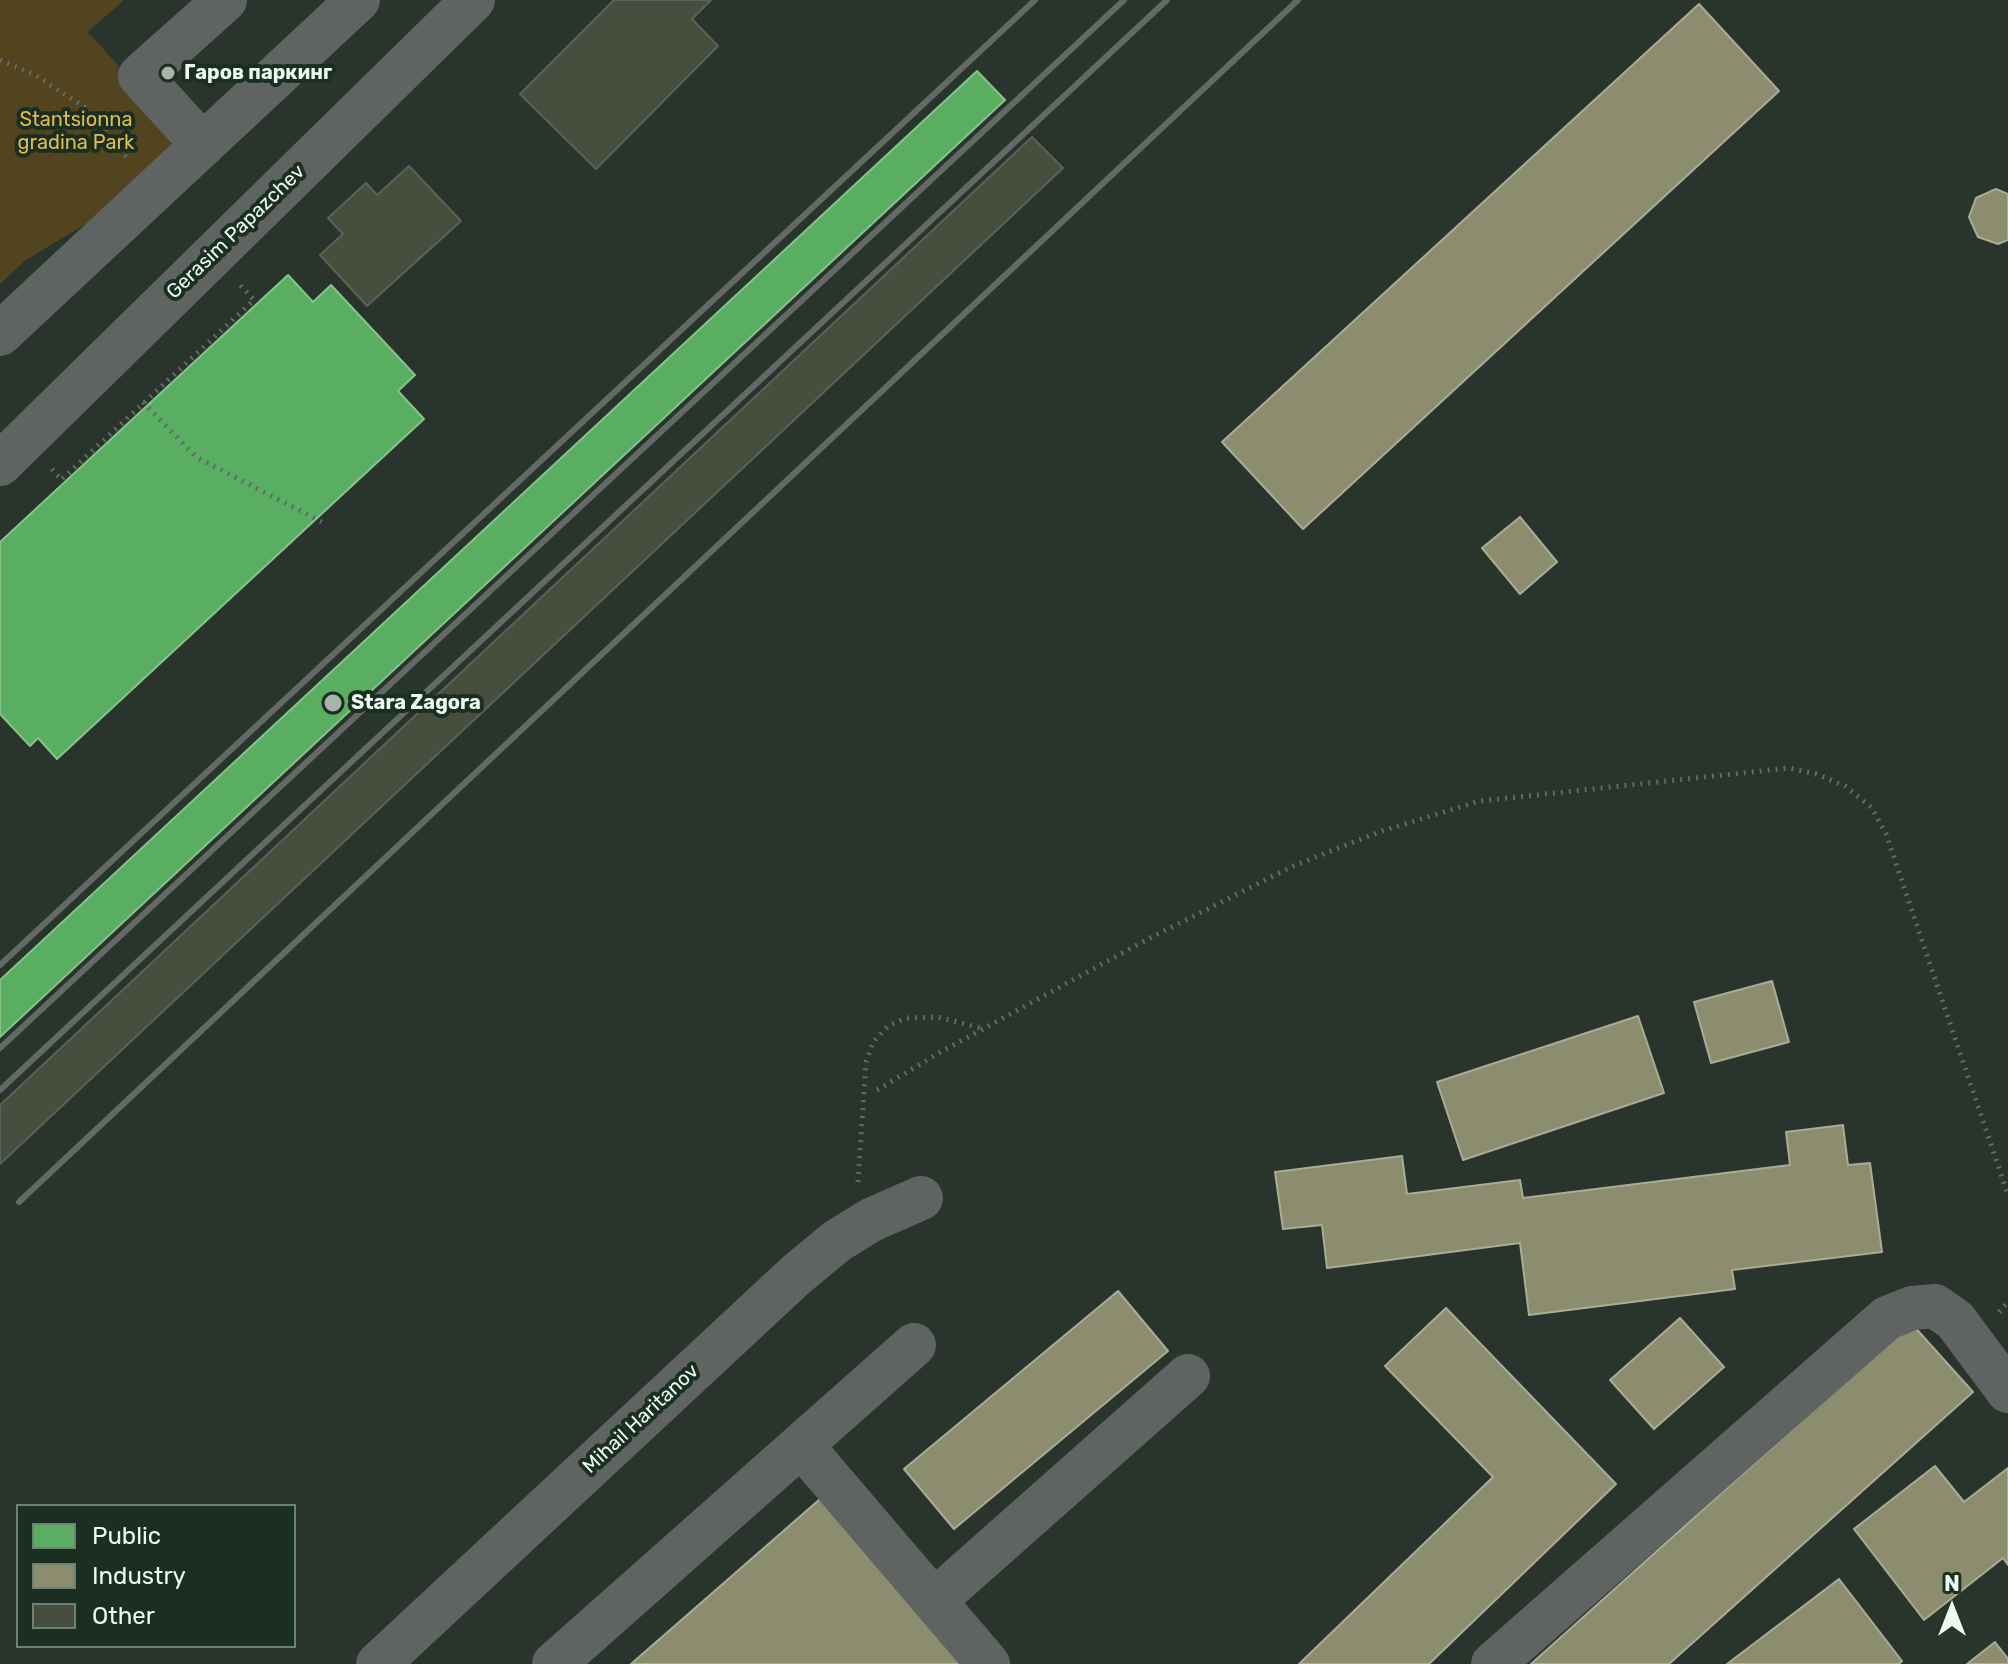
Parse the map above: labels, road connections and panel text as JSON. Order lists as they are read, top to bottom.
{
  "streets": {
    "street": ["Gerasim Papazchev", "Mihail Haritanov"]
  },
  "parks": ["Stantsionna gradina Park"],
  "places": ["Гаров паркинг", "Stara Zagora"],
  "legend": ["Public", "Industry", "Other"],
  "north": "top"
}
